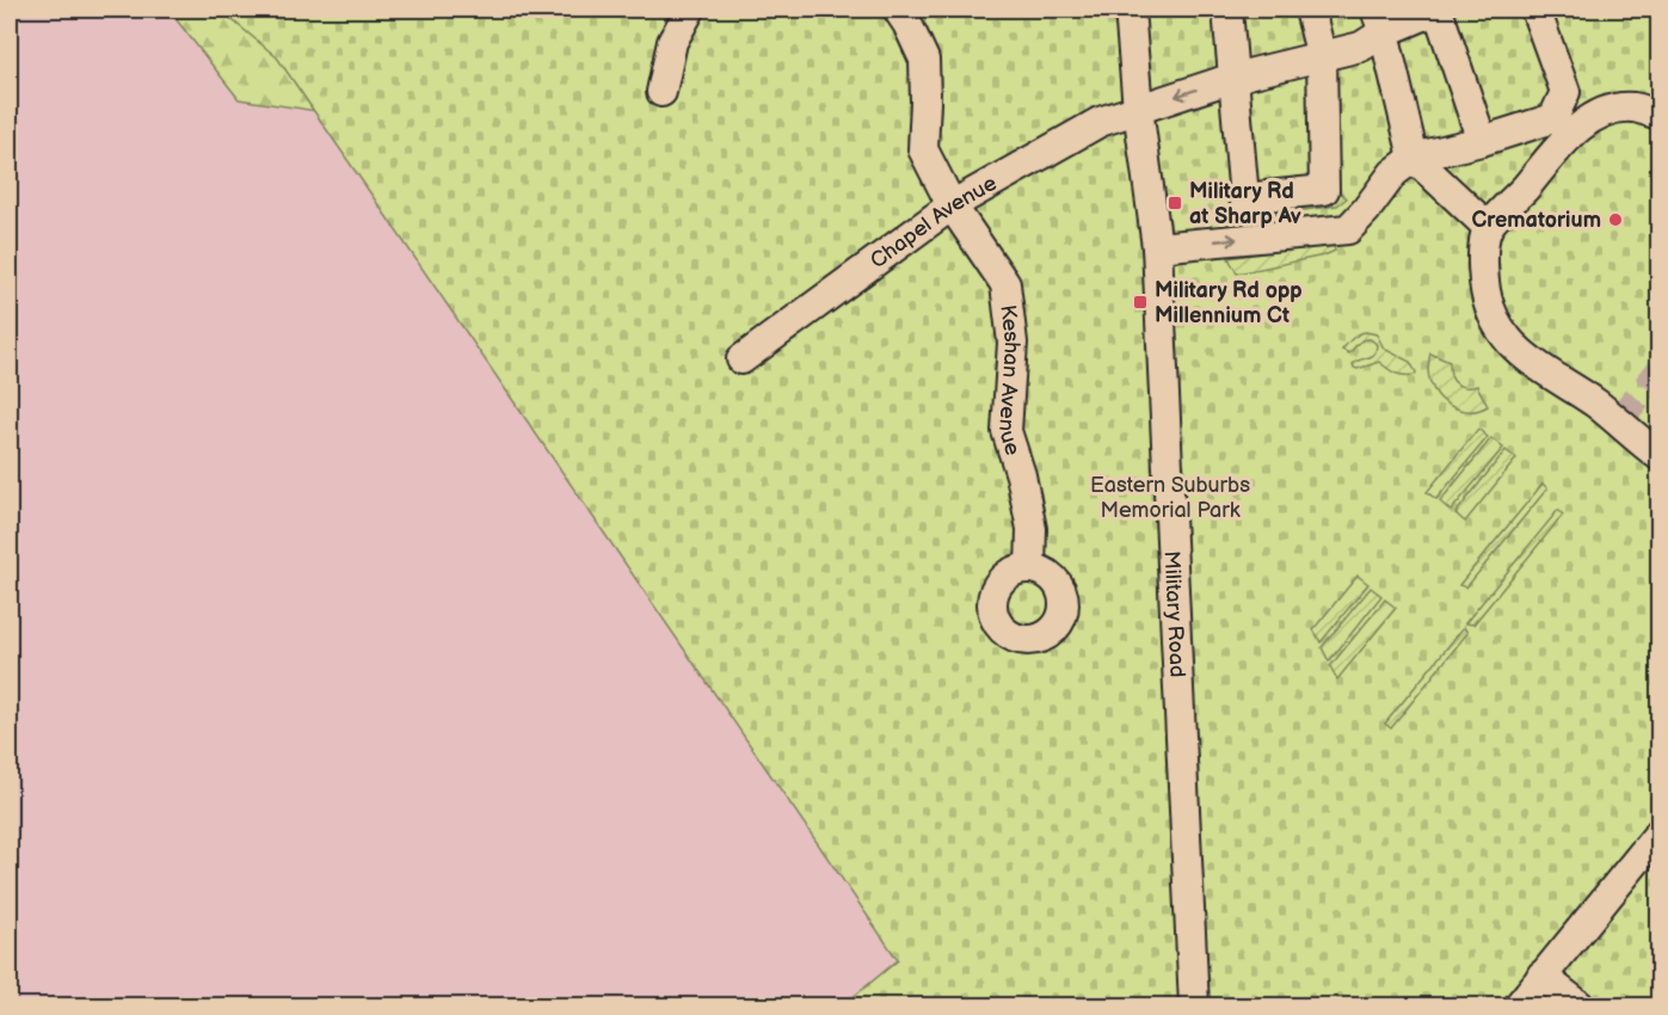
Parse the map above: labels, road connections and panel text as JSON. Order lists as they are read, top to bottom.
{
  "streets": {
    "street": ["Chapel Avenue", "Keshan Avenue", "Military Road"]
  },
  "crossings": [
    ["Chapel Avenue", "Keshan Avenue"],
    ["Chapel Avenue", "Military Road"]
  ],
  "parks": ["Eastern Suburbs Memorial Park"],
  "places": {
    "transit": ["Military Rd at Sharp Av", "Military Rd opp Millennium Ct"],
    "other": ["Crematorium"]
  }
}
